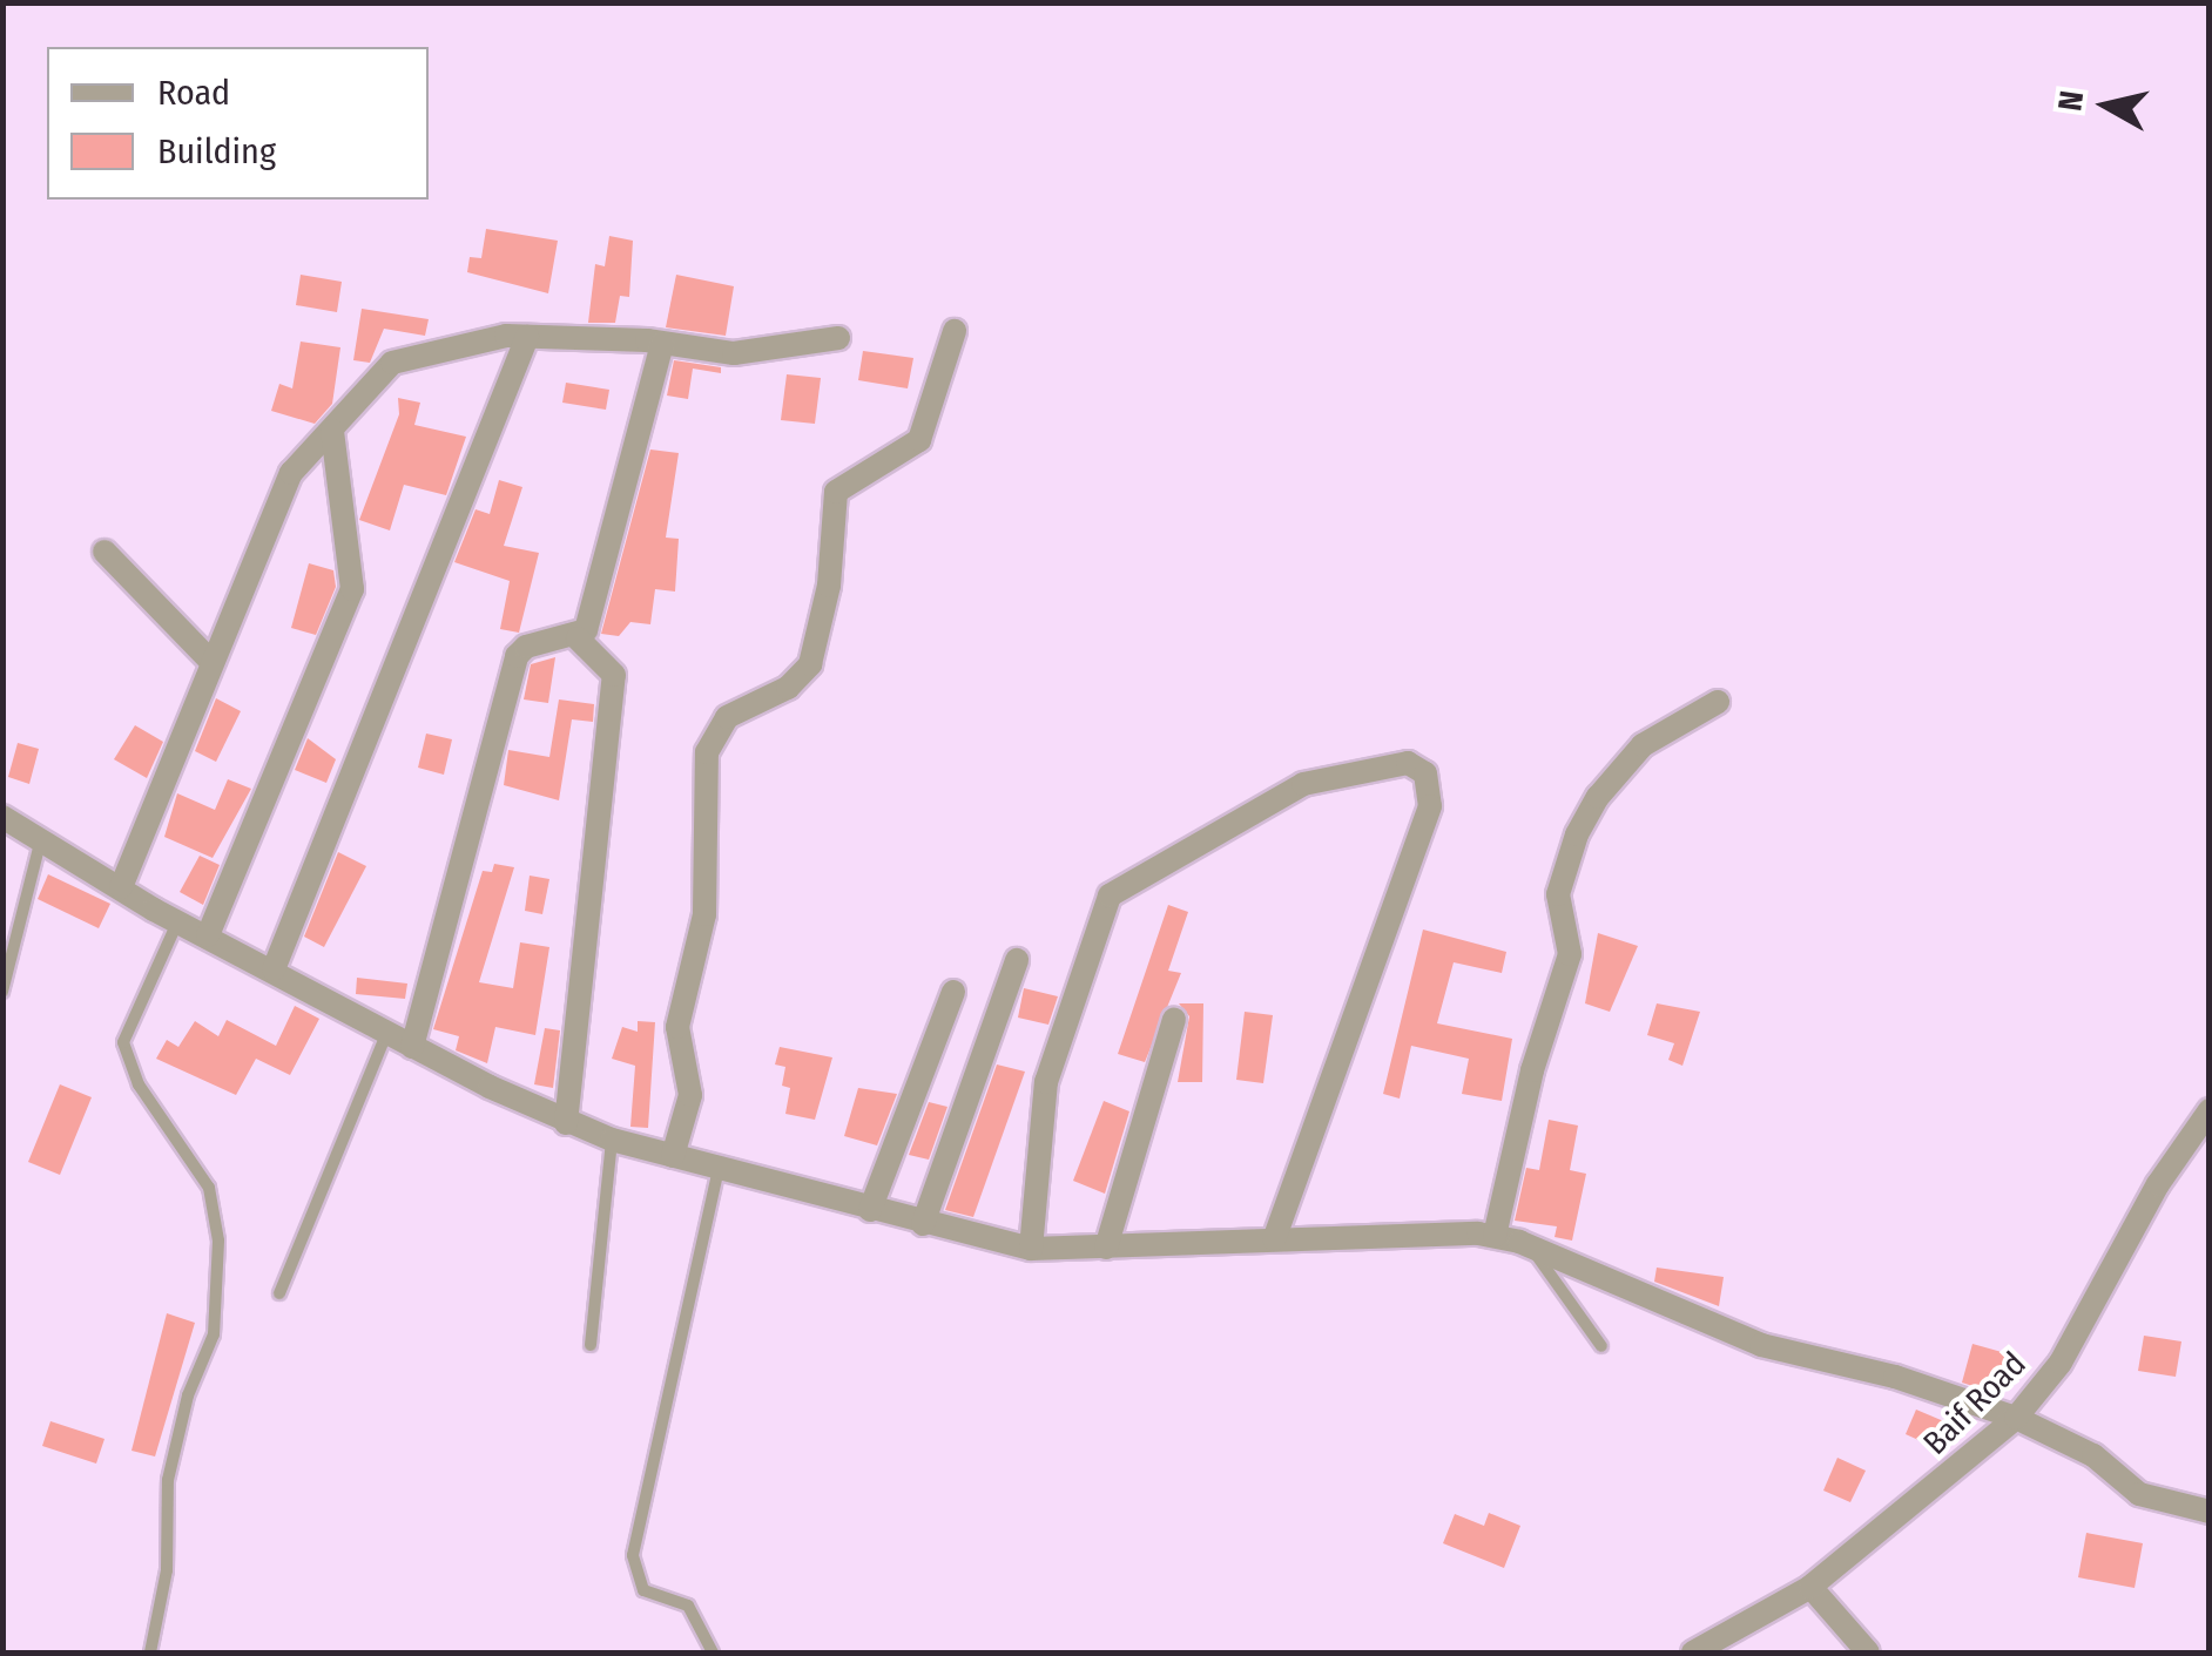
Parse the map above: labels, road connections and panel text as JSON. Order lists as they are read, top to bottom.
{
  "streets": {
    "street": ["Baif Road"]
  },
  "legend": ["Road", "Building"],
  "north": "left"
}
